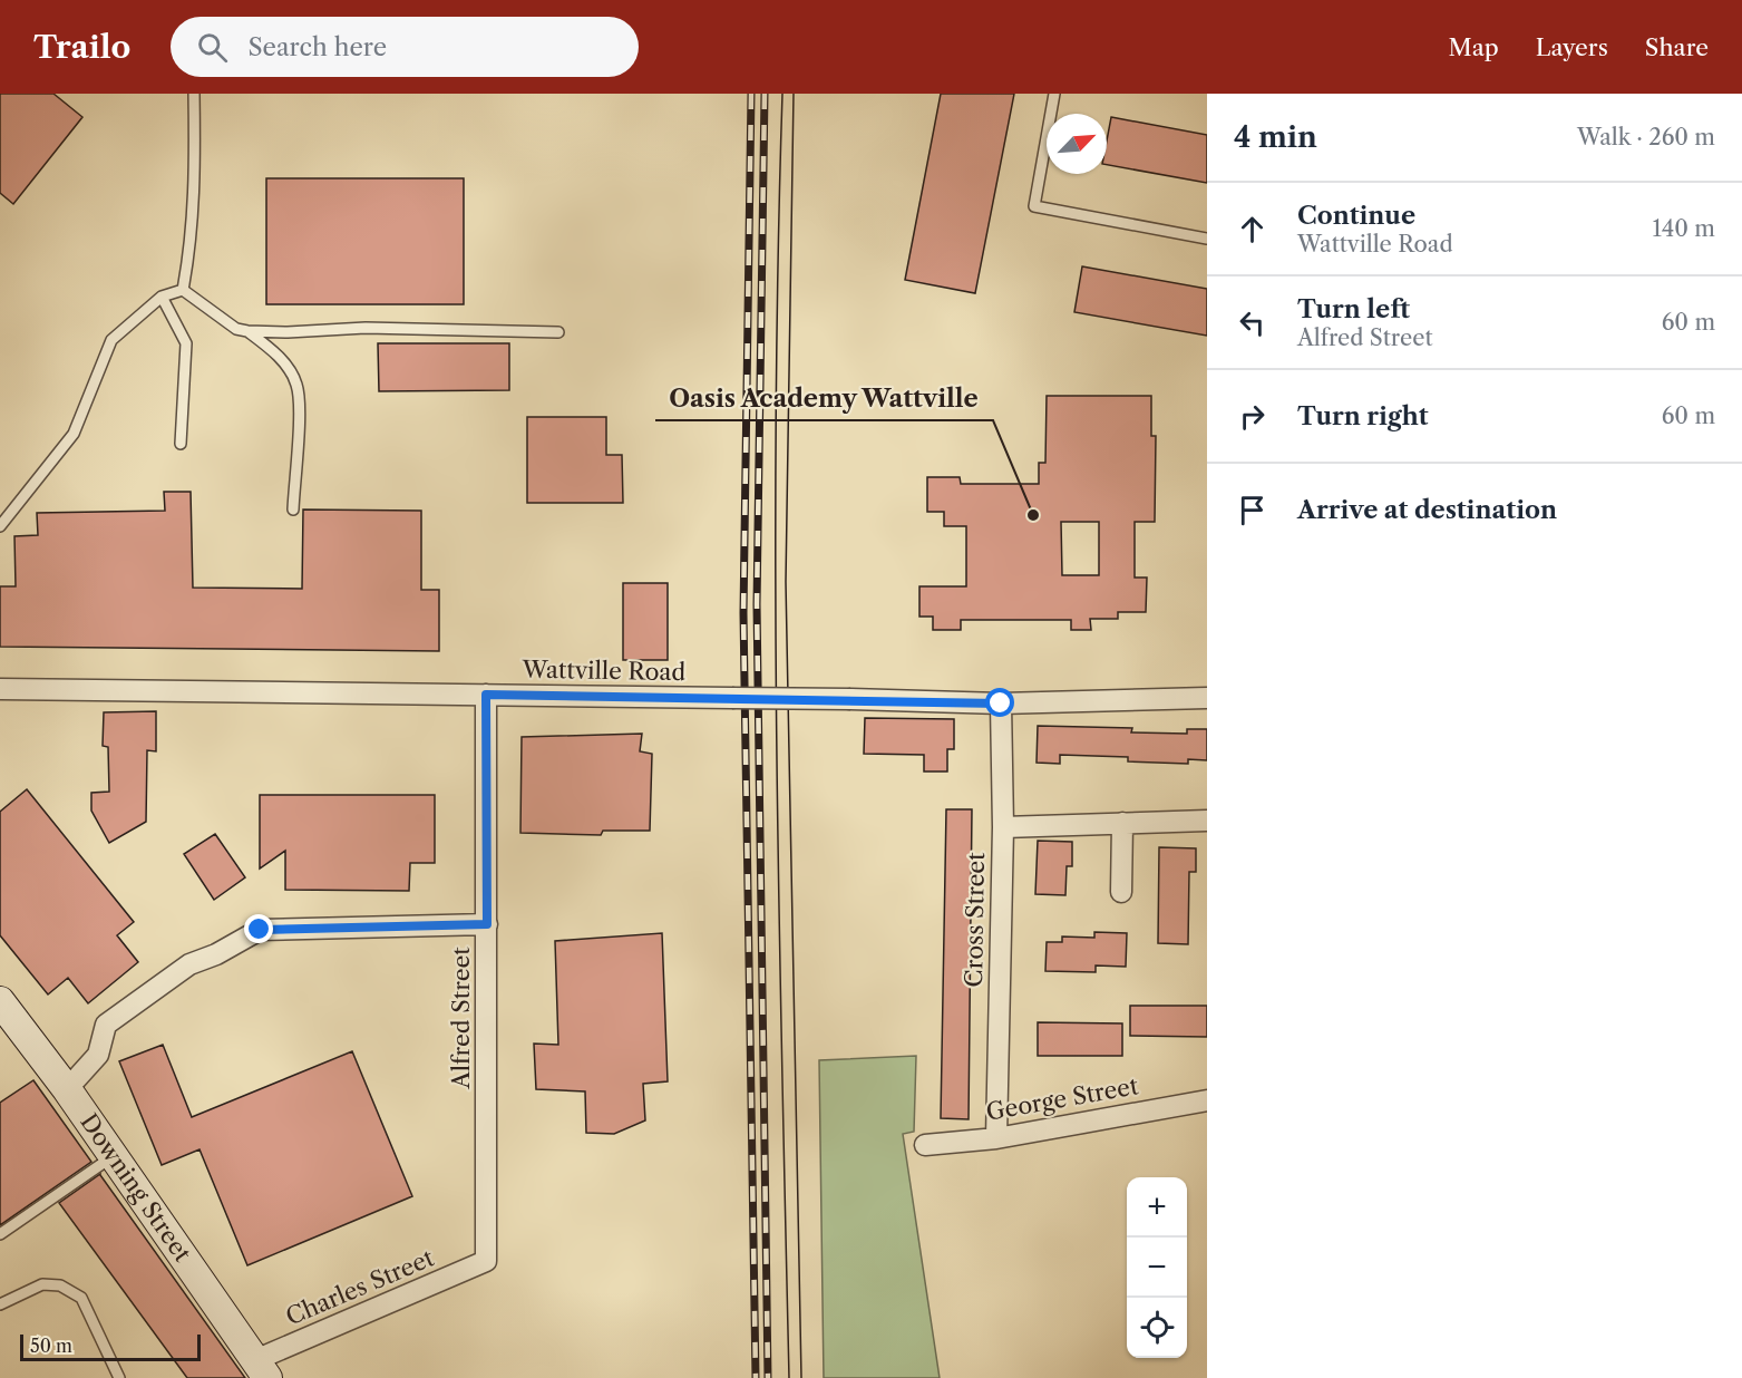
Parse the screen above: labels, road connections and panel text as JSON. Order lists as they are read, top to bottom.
{
  "streets": {
    "street": [
      "Wattville Road",
      "Cross Street",
      "Alfred Street",
      "George Street",
      "Downing Street",
      "Charles Street"
    ]
  },
  "crossings": [
    ["Wattville Road", "Cross Street"],
    ["Wattville Road", "Alfred Street"],
    ["Cross Street", "George Street"],
    ["Alfred Street", "Charles Street"],
    ["Downing Street", "Charles Street"]
  ],
  "places": ["Oasis Academy Wattville"],
  "scale_bar": "50 m",
  "north": "top right",
  "page": {
    "header": "Trailo",
    "search": "Search here",
    "nav": ["Map", "Layers", "Share"],
    "heading": ["4 min", "Walk · 260 m"],
    "list": [
      ["Continue", "Wattville Road", "140 m"],
      ["Turn left", "Alfred Street", "60 m"],
      ["Turn right", "60 m"],
      "Arrive at destination"
    ],
    "map_buttons": ["+", "−"],
    "scale": "50 m"
  }
}
